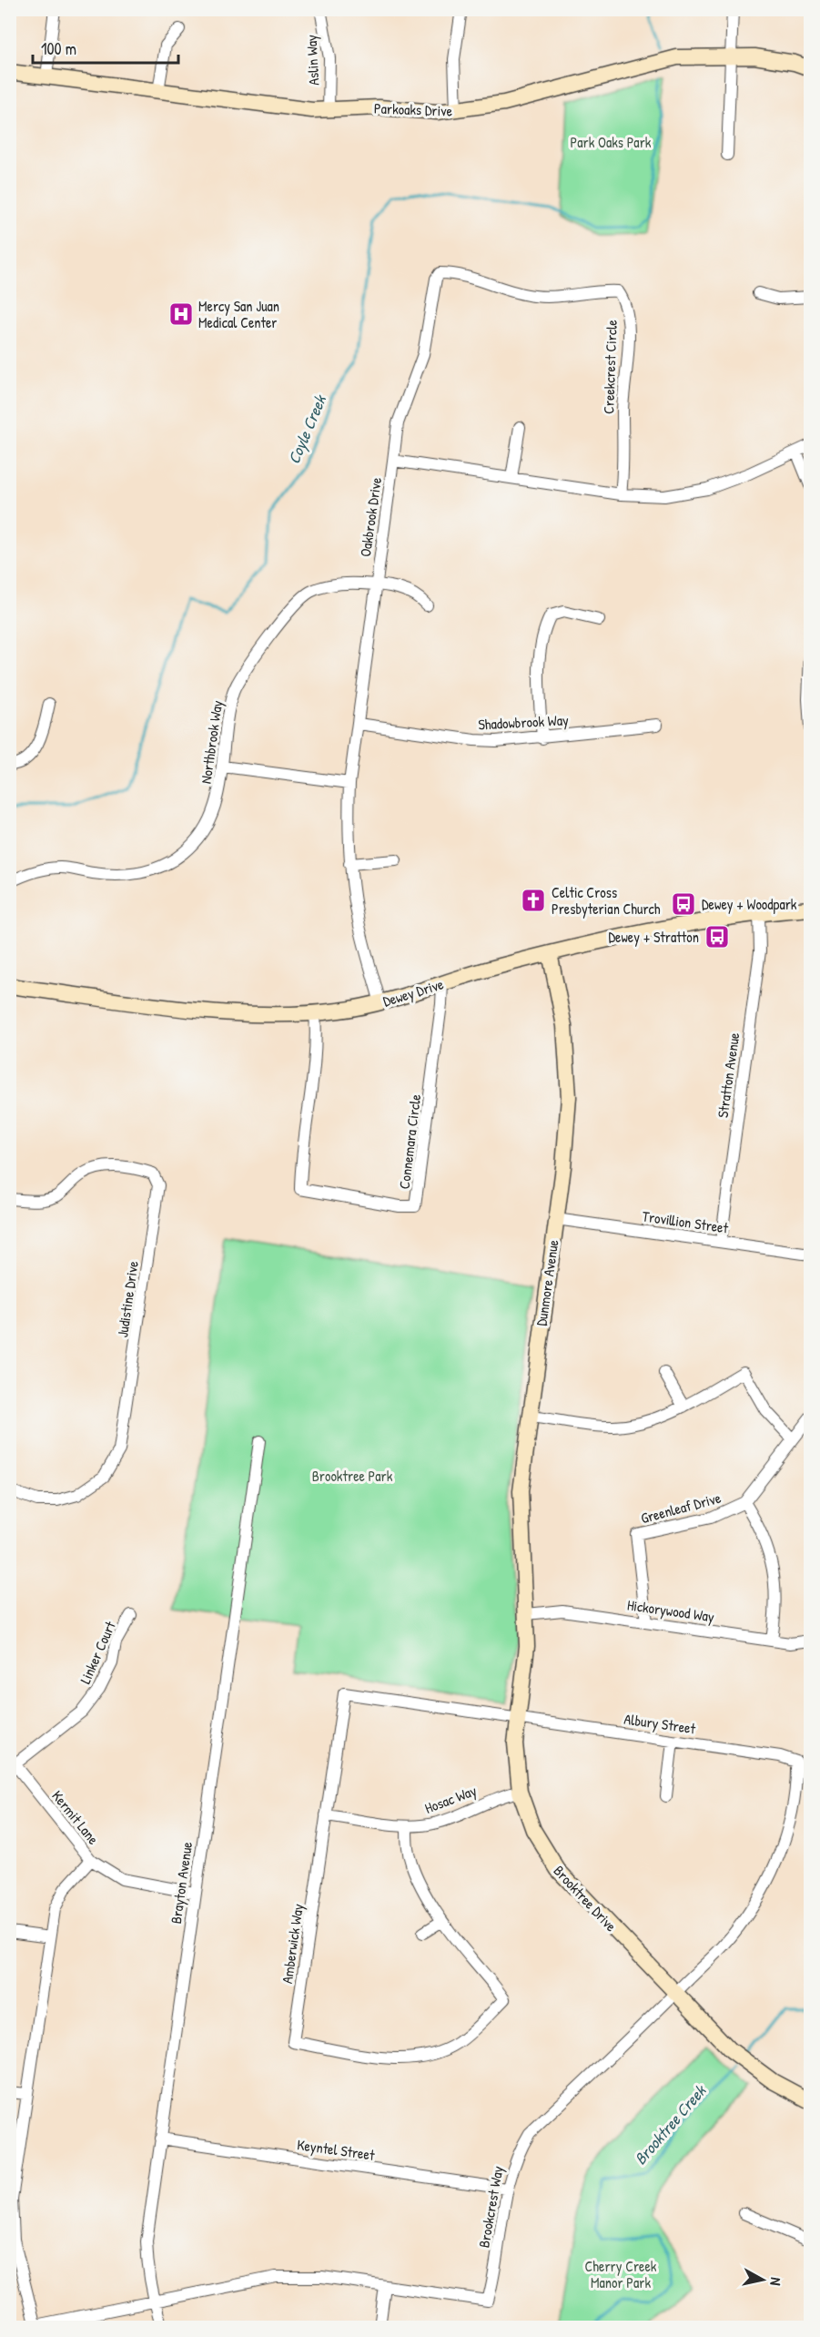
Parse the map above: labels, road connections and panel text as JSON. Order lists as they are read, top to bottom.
{
  "streets": {
    "street": [
      "Aslin Way",
      "Parkoaks Drive",
      "Creekcrest Circle",
      "Oakbrook Drive",
      "Shadowbrook Way",
      "Northbrook Way",
      "Dewey Drive",
      "Stratton Avenue",
      "Connemara Circle",
      "Trovillion Street",
      "Dunmore Avenue",
      "Judistine Drive",
      "Greenleaf Drive",
      "Hickorywood Way",
      "Linker Court",
      "Albury Street",
      "Hosac Way",
      "Kermit Lane",
      "Brayton Avenue",
      "Brooktree Drive",
      "Amberwick Way",
      "Keyntel Street",
      "Brookcrest Way"
    ]
  },
  "crossings": [
    ["Aslin Way", "Parkoaks Drive"],
    ["Creekcrest Circle", "Oakbrook Drive"],
    ["Oakbrook Drive", "Shadowbrook Way"],
    ["Oakbrook Drive", "Northbrook Way"],
    ["Oakbrook Drive", "Dewey Drive"],
    ["Dewey Drive", "Stratton Avenue"],
    ["Dewey Drive", "Connemara Circle"],
    ["Dewey Drive", "Dunmore Avenue"],
    ["Stratton Avenue", "Trovillion Street"],
    ["Trovillion Street", "Dunmore Avenue"],
    ["Dunmore Avenue", "Hickorywood Way"],
    ["Dunmore Avenue", "Brooktree Drive"],
    ["Greenleaf Drive", "Hickorywood Way"],
    ["Hickorywood Way", "Brooktree Drive"],
    ["Linker Court", "Kermit Lane"],
    ["Albury Street", "Brooktree Drive"],
    ["Albury Street", "Amberwick Way"],
    ["Albury Street", "Brookcrest Way"],
    ["Hosac Way", "Brooktree Drive"],
    ["Hosac Way", "Amberwick Way"],
    ["Kermit Lane", "Brayton Avenue"],
    ["Brayton Avenue", "Keyntel Street"],
    ["Brayton Avenue", "Brookcrest Way"],
    ["Brooktree Drive", "Amberwick Way"],
    ["Brooktree Drive", "Brookcrest Way"],
    ["Keyntel Street", "Brookcrest Way"]
  ],
  "water": ["Coyle Creek", "Brooktree Creek"],
  "parks": ["Park Oaks Park", "Brooktree Park", "Cherry Creek Manor Park"],
  "places": {
    "hospital": ["Mercy San Juan Medical Center"],
    "church": ["Celtic Cross Presbyterian Church"],
    "bus stop": ["Dewey + Woodpark", "Dewey + Stratton"]
  },
  "scale_bar": "100 m",
  "north": "right"
}
